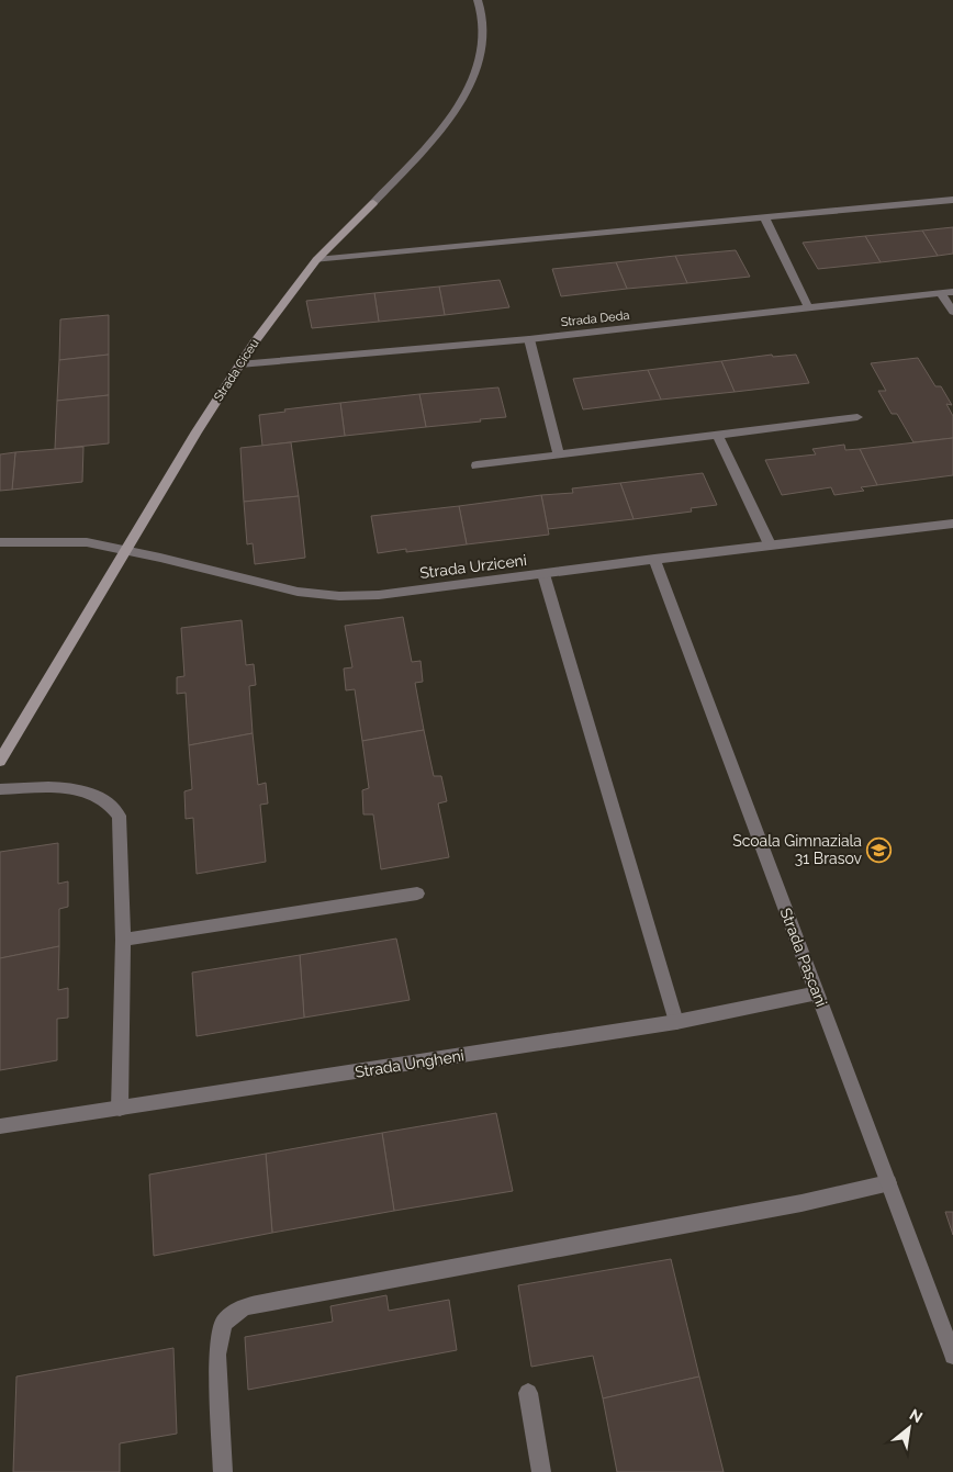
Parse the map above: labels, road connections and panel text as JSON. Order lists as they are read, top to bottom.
{
  "streets": {
    "street": [
      "Strada Deda",
      "Strada Ciceu",
      "Strada Urziceni",
      "Strada Pașcani",
      "Strada Ungheni"
    ]
  },
  "crossings": [
    ["Strada Deda", "Strada Ciceu"],
    ["Strada Ciceu", "Strada Urziceni"],
    ["Strada Urziceni", "Strada Pașcani"],
    ["Strada Pașcani", "Strada Ungheni"]
  ],
  "places": {
    "school or university": ["Scoala Gimnaziala 31 Brasov"]
  },
  "north": "top right"
}
